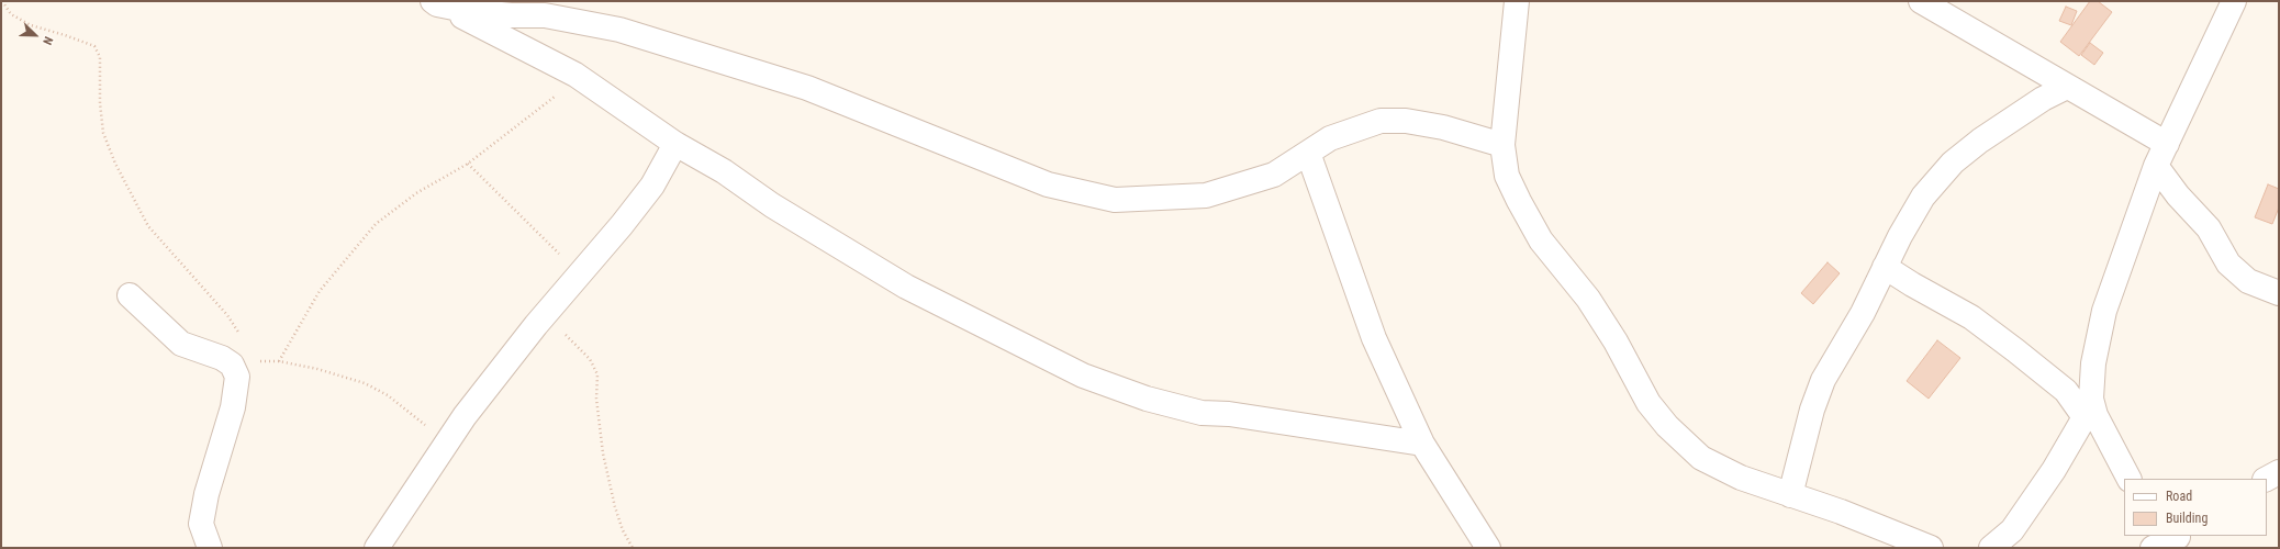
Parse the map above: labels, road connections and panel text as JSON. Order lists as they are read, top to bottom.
{
  "legend": ["Road", "Building"],
  "north": "bottom right"
}
